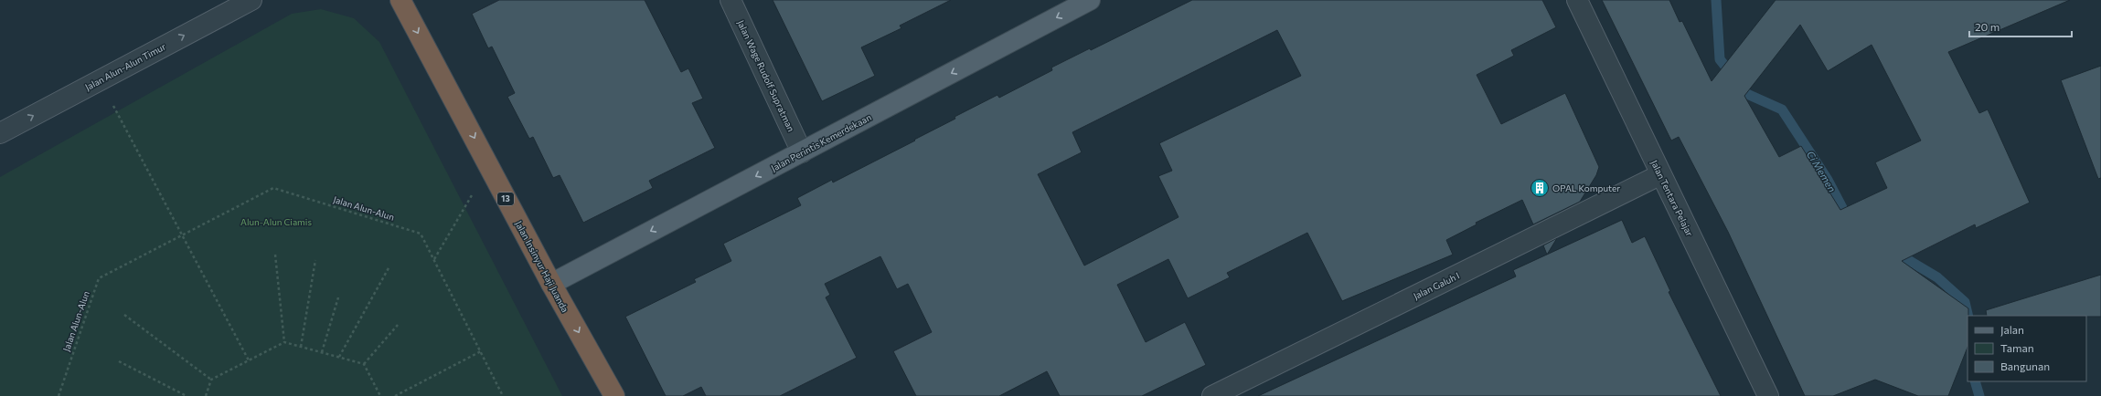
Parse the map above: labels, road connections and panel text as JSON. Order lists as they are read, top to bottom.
{
  "streets": {
    "highway": ["13", "Jalan Insinyur Haji Juanda"],
    "main road": ["Jalan Perintis Kemerdekaan"],
    "street": [
      "Jalan Alun-Alun Timur",
      "Jalan Wage Rudolf Supratman",
      "Jalan Tentara Pelajar",
      "Jalan Galuh I"
    ],
    "path": ["Jalan Alun-Alun"]
  },
  "crossings": [
    ["Jalan Wage Rudolf Supratman", "Jalan Perintis Kemerdekaan"],
    ["Jalan Perintis Kemerdekaan", "Jalan Insinyur Haji Juanda"],
    ["Jalan Tentara Pelajar", "Jalan Galuh I"]
  ],
  "one_way": ["Jalan Alun-Alun Timur", "Jalan Perintis Kemerdekaan", "Jalan Insinyur Haji Juanda"],
  "water": ["Ci Memen"],
  "parks": ["Alun-Alun Ciamis"],
  "places": {
    "building": ["OPAL Komputer"]
  },
  "legend": ["Jalan", "Taman", "Bangunan"],
  "scale_bar": "20 m"
}
